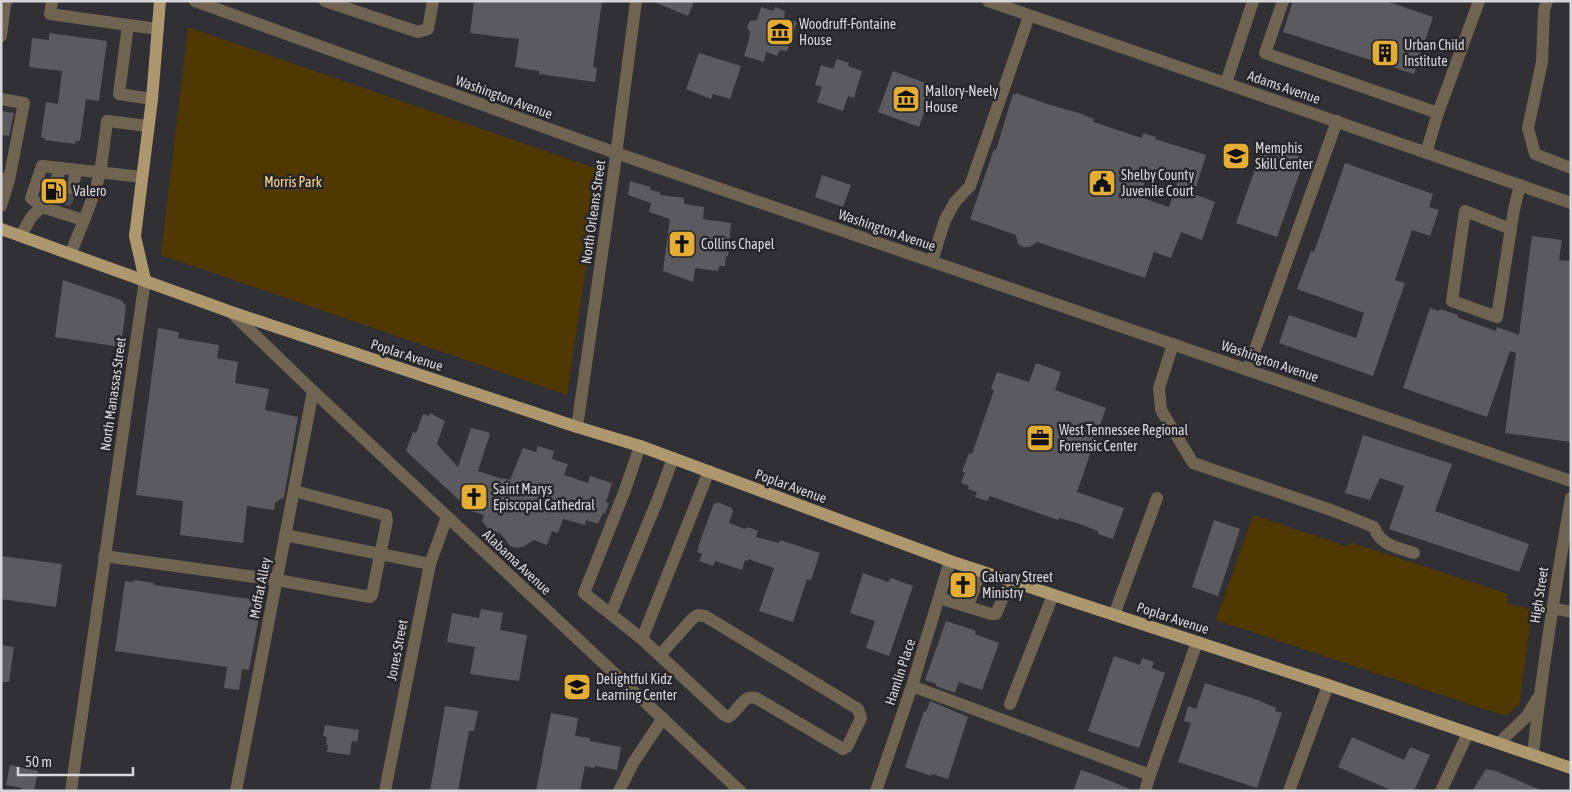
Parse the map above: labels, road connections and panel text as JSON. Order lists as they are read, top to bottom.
{
  "streets": {
    "main road": ["Poplar Avenue", "North Manassas Street"],
    "street": [
      "Adams Avenue",
      "Washington Avenue",
      "North Orleans Street",
      "Alabama Avenue",
      "Moffat Alley",
      "High Street",
      "Jones Street",
      "Hamlin Place"
    ]
  },
  "crossings": [
    ["Washington Avenue", "North Orleans Street"],
    ["North Orleans Street", "Poplar Avenue"],
    ["Poplar Avenue", "North Manassas Street"],
    ["Poplar Avenue", "Alabama Avenue"],
    ["Poplar Avenue", "High Street"],
    ["Poplar Avenue", "Hamlin Place"],
    ["Alabama Avenue", "Moffat Alley"],
    ["Alabama Avenue", "Jones Street"]
  ],
  "parks": ["Morris Park"],
  "places": {
    "museum": ["Woodruff-Fontaine House", "Mallory-Neely House"],
    "building": ["Urban Child Institute"],
    "school or university": ["Memphis Skill Center", "Delightful Kidz Learning Center"],
    "public building": ["Shelby County Juvenile Court"],
    "fuel station": ["Valero"],
    "church": ["Collins Chapel", "Saint Marys Episcopal Cathedral", "Calvary Street Ministry"],
    "office": ["West Tennessee Regional Forensic Center"]
  },
  "scale_bar": "50 m"
}
